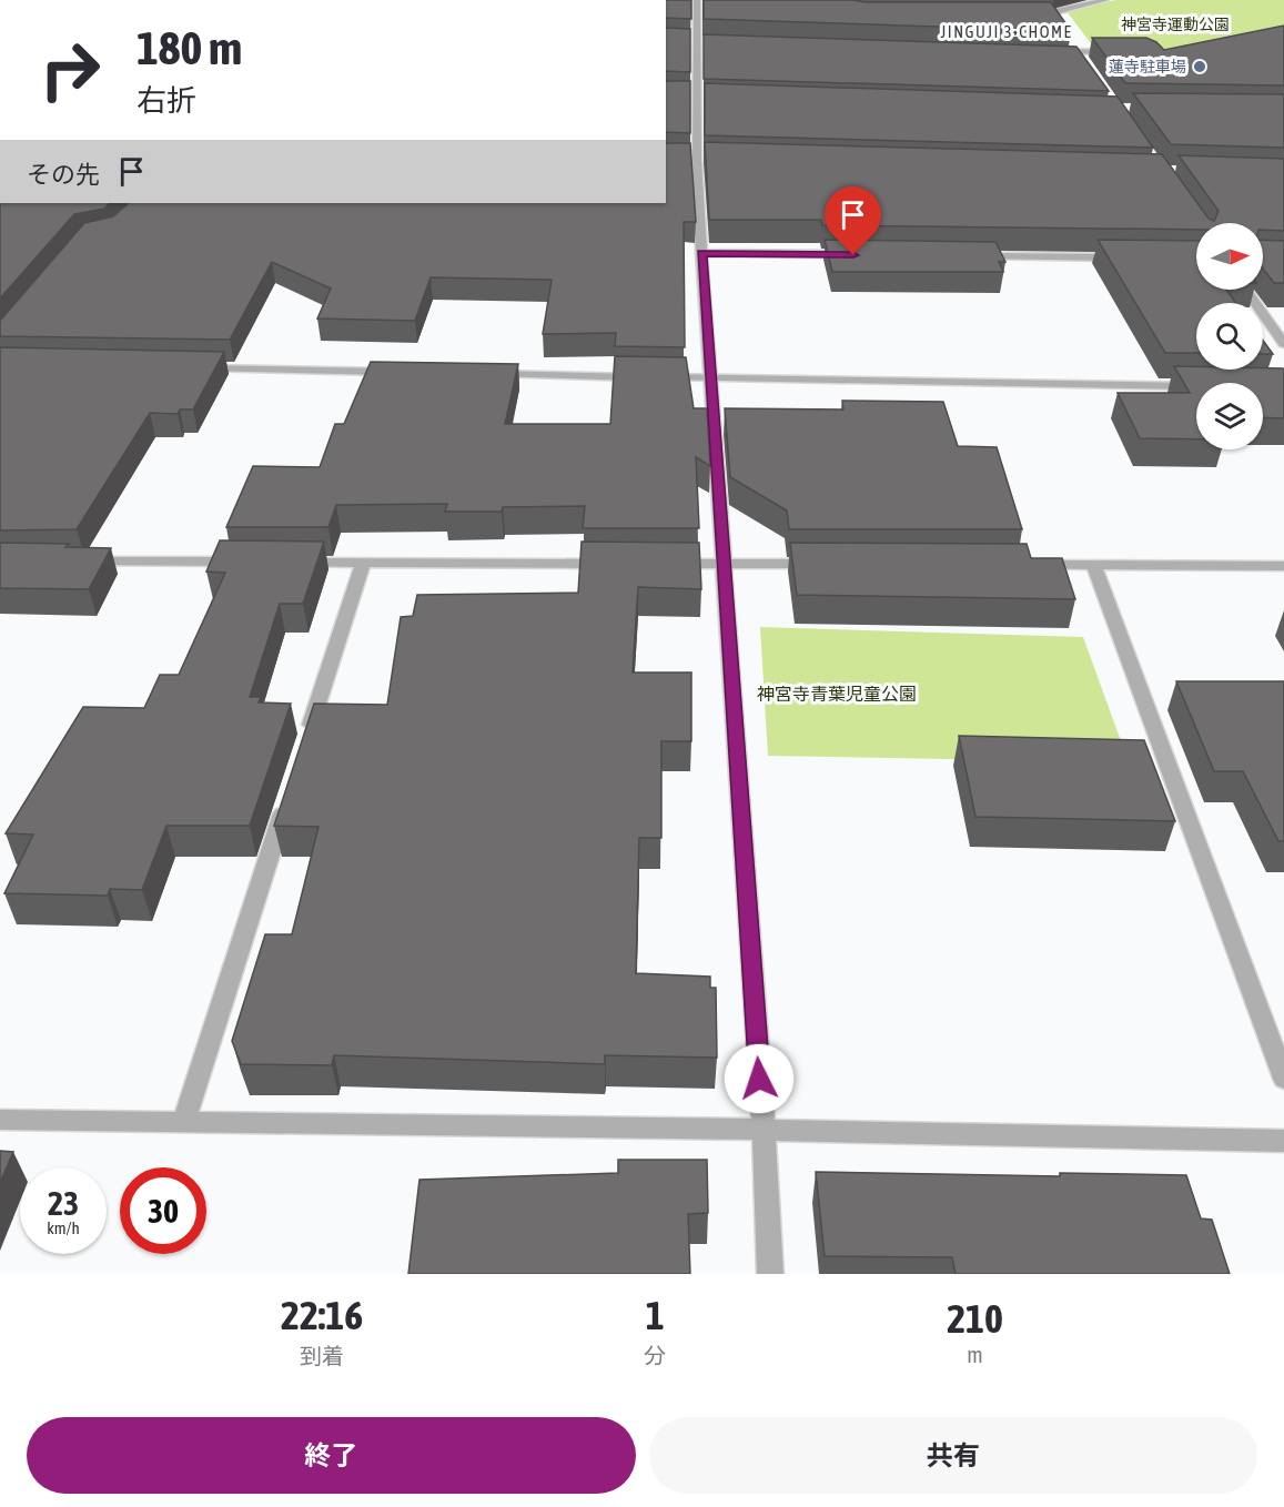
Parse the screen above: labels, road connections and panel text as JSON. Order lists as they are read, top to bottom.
{
  "districts": ["JINGUJI 3-CHOME"],
  "parks": ["神宮寺運動公園", "神宮寺青葉児童公園"],
  "places": ["蓮寺駐車場"],
  "north": "right",
  "page": {
    "turn": ["180 m", "右折"],
    "then": "その先",
    "speed": "23 km/h",
    "limit": "30",
    "eta": [
      "22:16",
      "到着",
      "1",
      "分",
      "210",
      "m"
    ],
    "buttons": ["終了", "共有"]
  }
}
